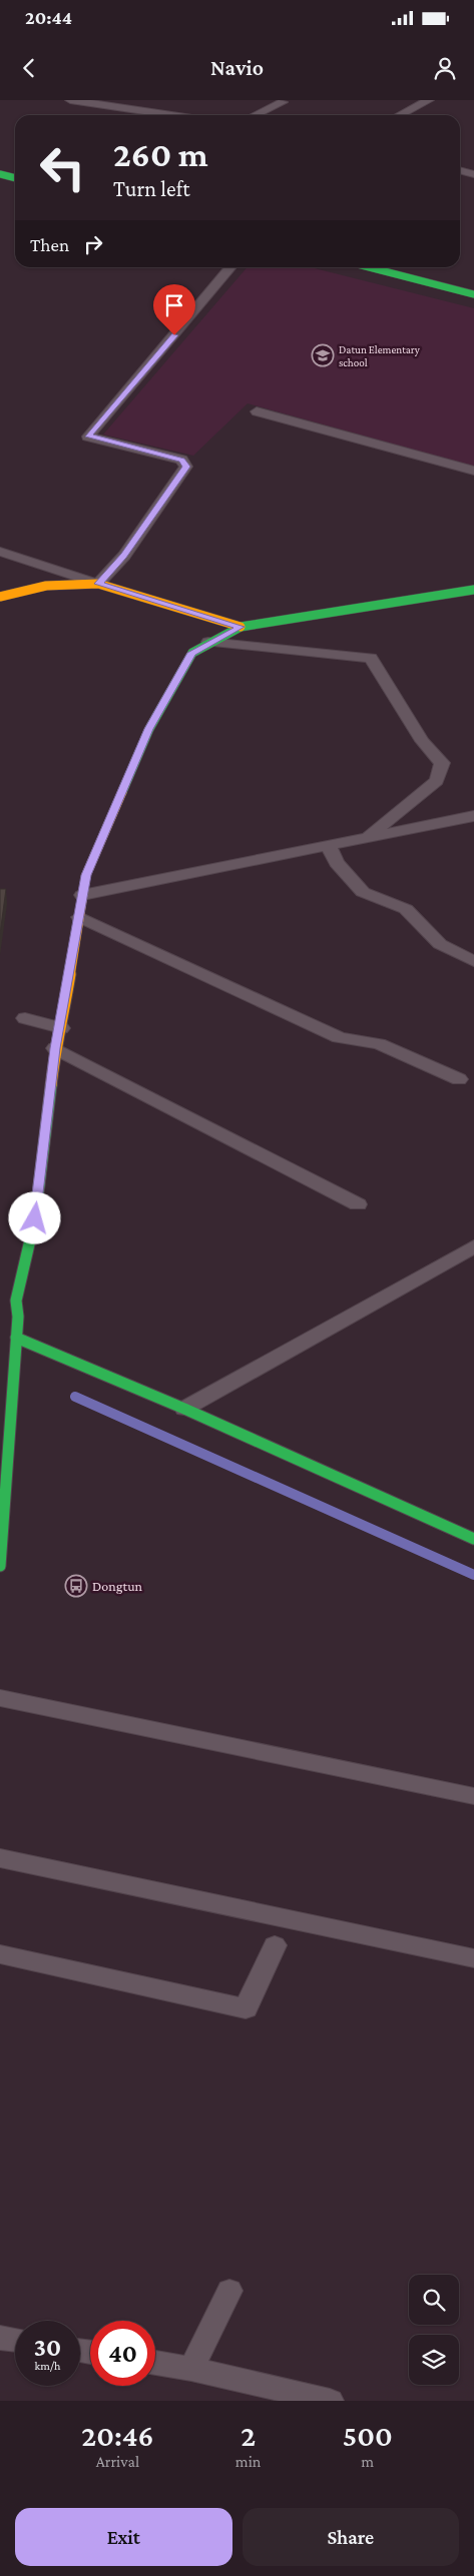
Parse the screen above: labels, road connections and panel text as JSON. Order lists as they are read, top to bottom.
{
  "places": {
    "school or university": ["Datun Elementary school"],
    "bus stop": ["Dongtun"]
  },
  "page": {
    "status": "20:44",
    "header": "Navio",
    "turn": ["260 m", "Turn left"],
    "then": "Then",
    "speed": "30 km/h",
    "limit": "40",
    "eta": [
      "20:46",
      "Arrival",
      "2",
      "min",
      "500",
      "m"
    ],
    "buttons": ["Exit", "Share"]
  }
}
